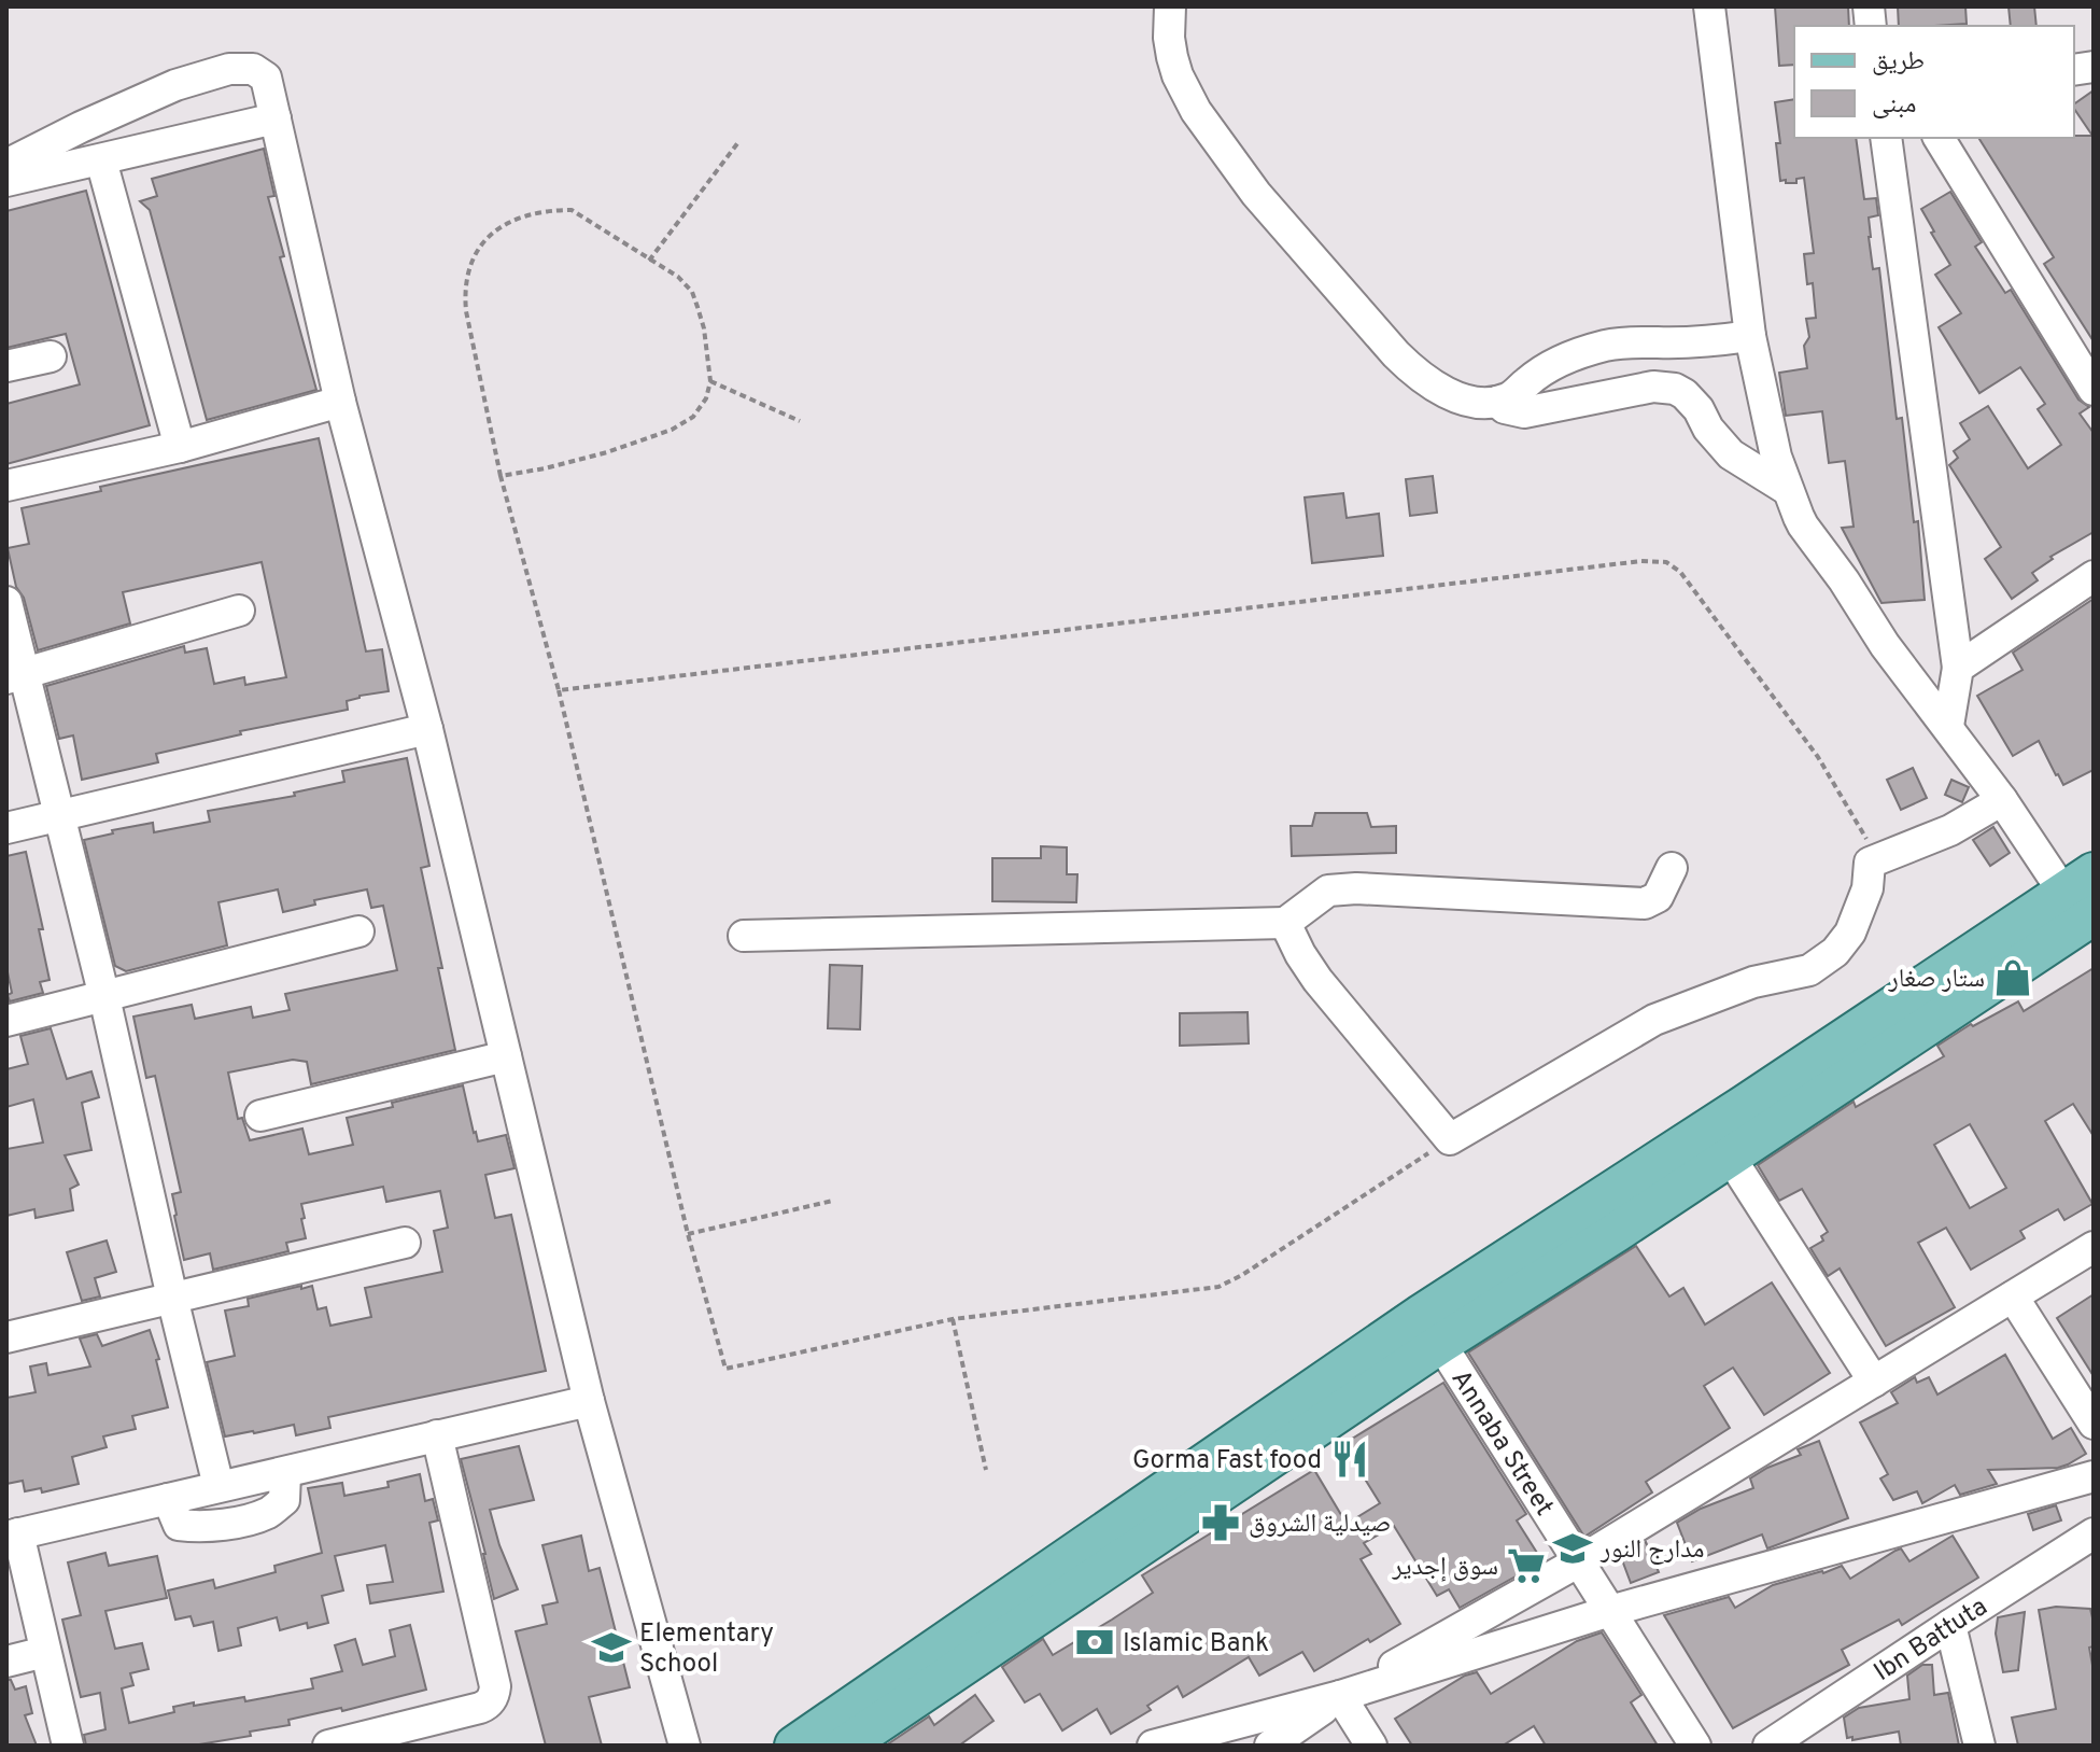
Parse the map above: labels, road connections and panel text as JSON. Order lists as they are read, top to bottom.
{
  "streets": {
    "street": ["Annaba Street", "Ibn Battuta"]
  },
  "places": {
    "shop": ["ستار صغار"],
    "restaurant": ["Gorma Fast food"],
    "pharmacy": ["صيدلية الشروق"],
    "school or university": ["مدارج النور", "Elementary School"],
    "supermarket": ["سوق إجدير"],
    "bank": ["Islamic Bank"]
  },
  "legend": ["طريق", "مبنى"]
}
